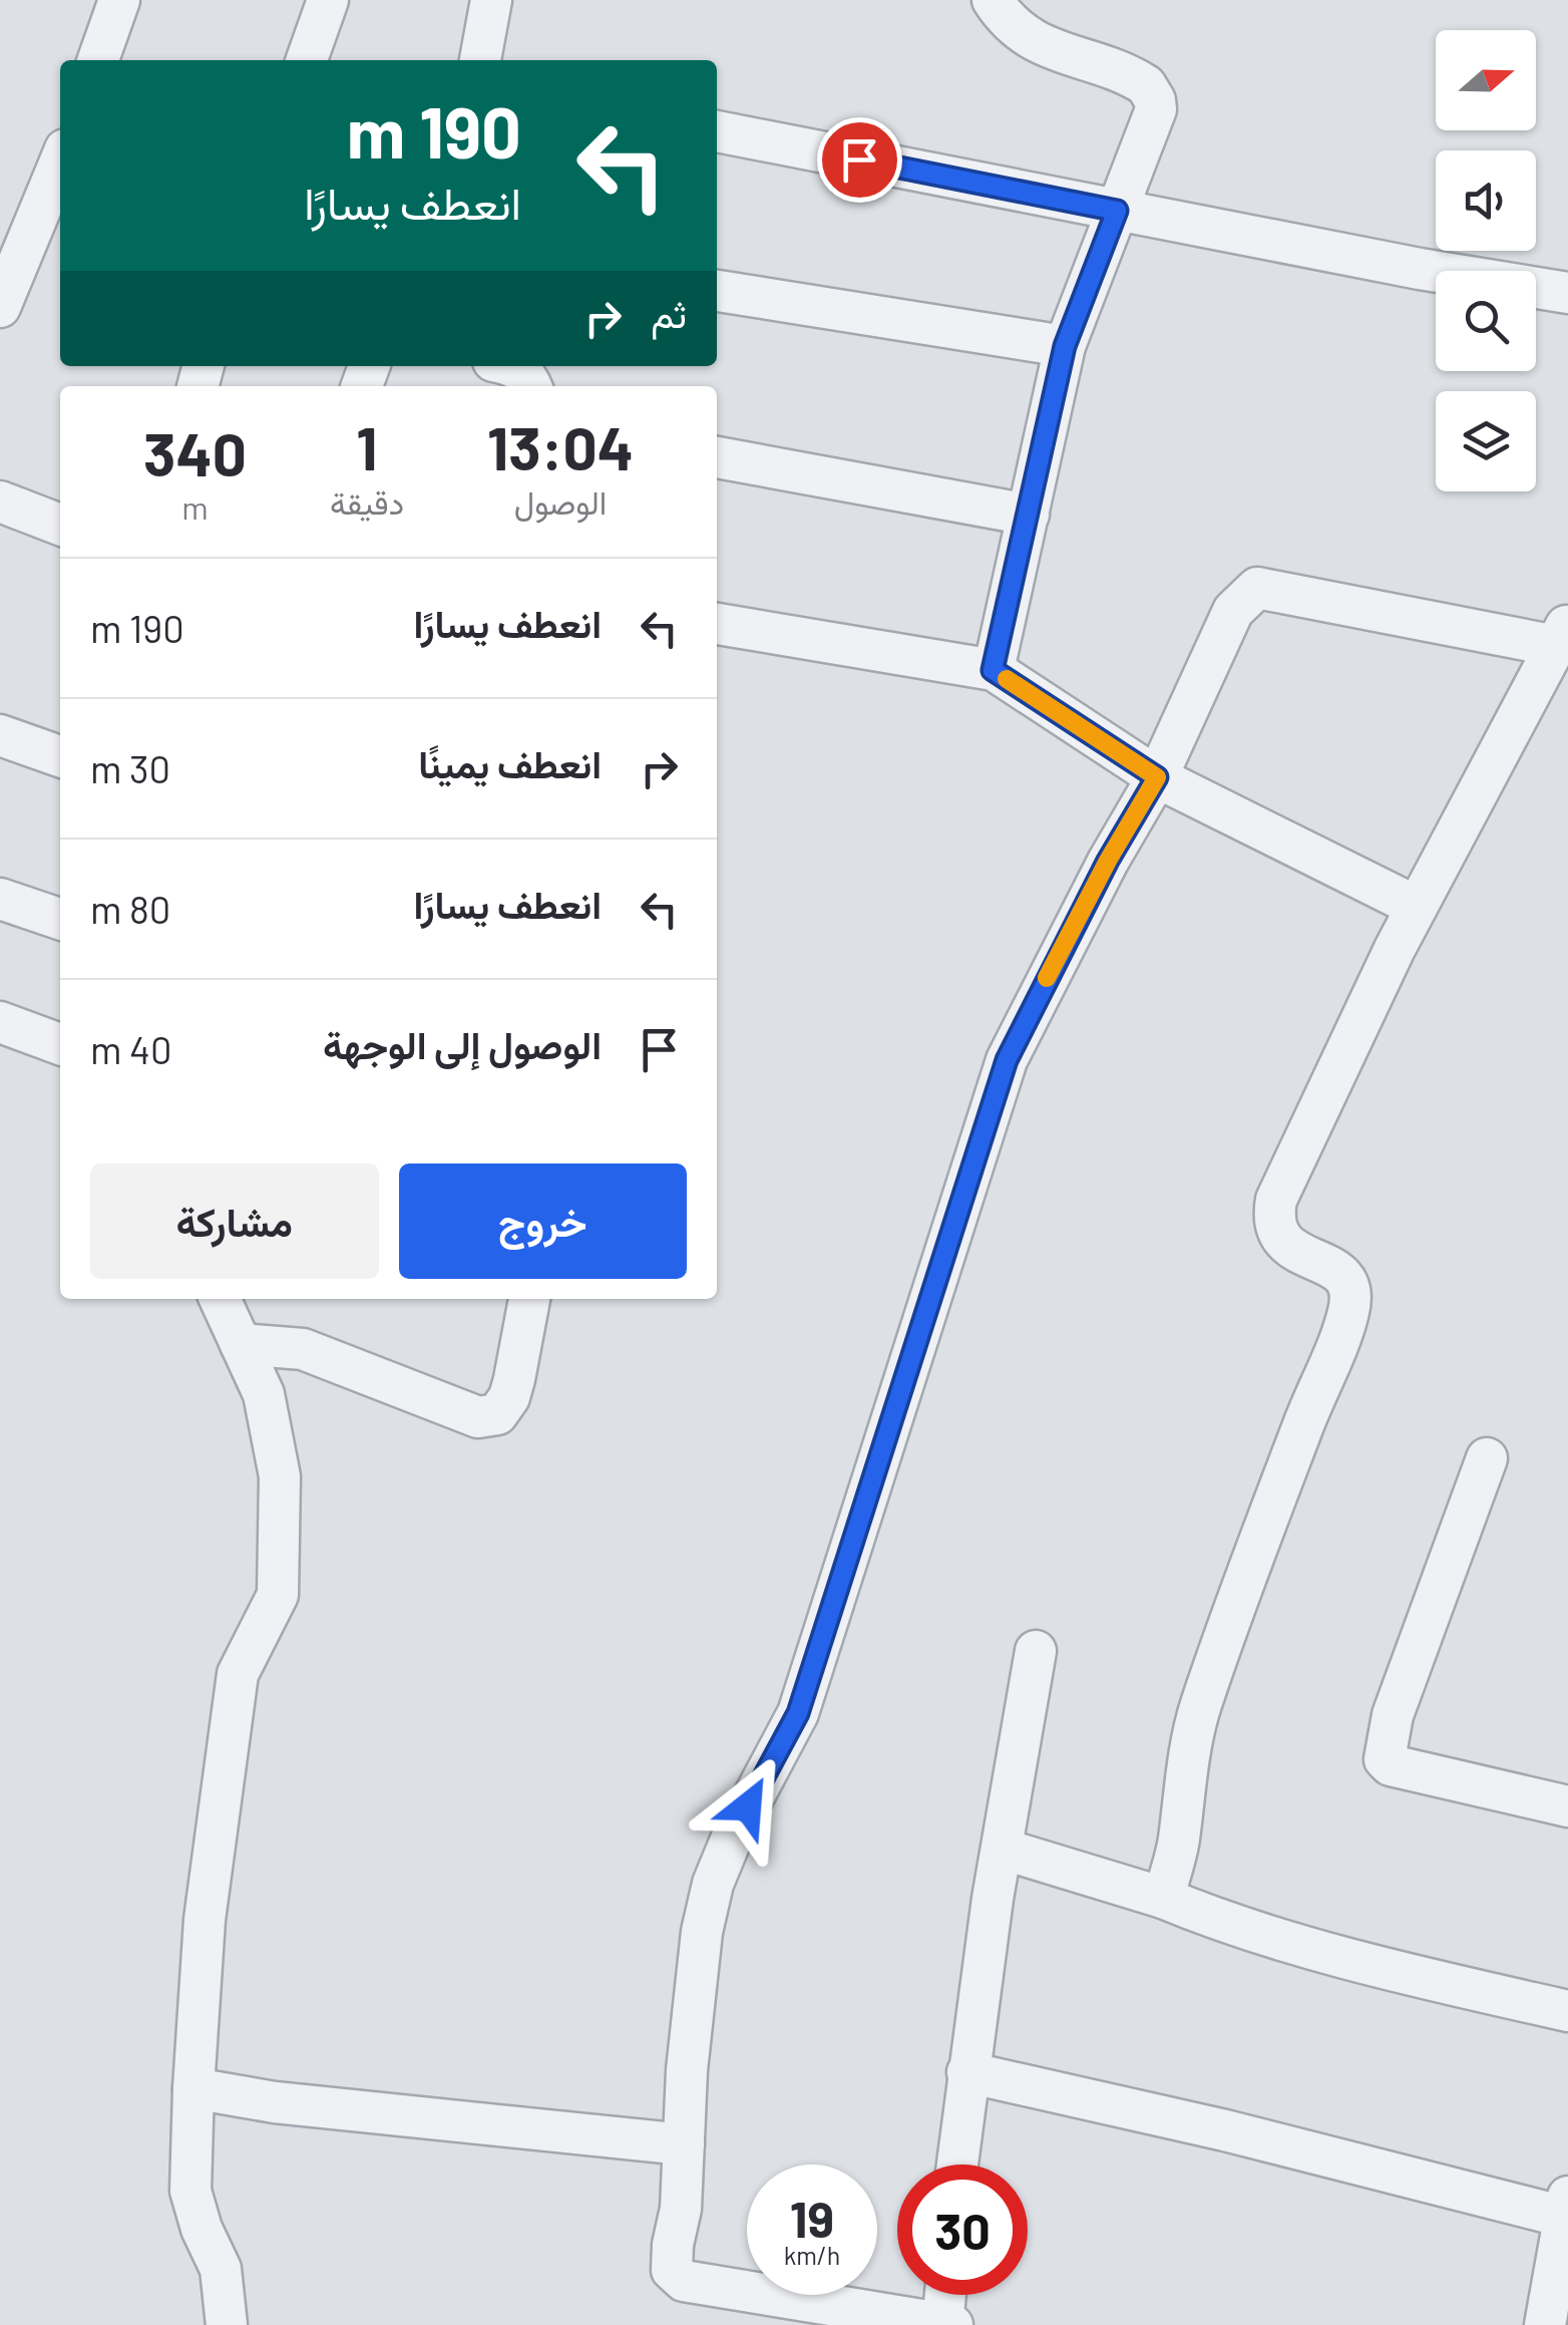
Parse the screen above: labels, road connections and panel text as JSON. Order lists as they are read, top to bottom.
{
  "north": "right",
  "page": {
    "turn": ["190 m", "انعطف يسارًا"],
    "then": "ثم",
    "eta": [
      "13:04",
      "الوصول",
      "1",
      "دقيقة",
      "340",
      "m"
    ],
    "list": [
      {
        "name": "انعطف يسارًا",
        "value": "190 m"
      },
      {
        "name": "انعطف يمينًا",
        "value": "30 m"
      },
      {
        "name": "انعطف يسارًا",
        "value": "80 m"
      },
      {
        "name": "الوصول إلى الوجهة",
        "value": "40 m"
      }
    ],
    "buttons": ["خروج", "مشاركة"],
    "speed": "19 km/h",
    "limit": "30"
  }
}
